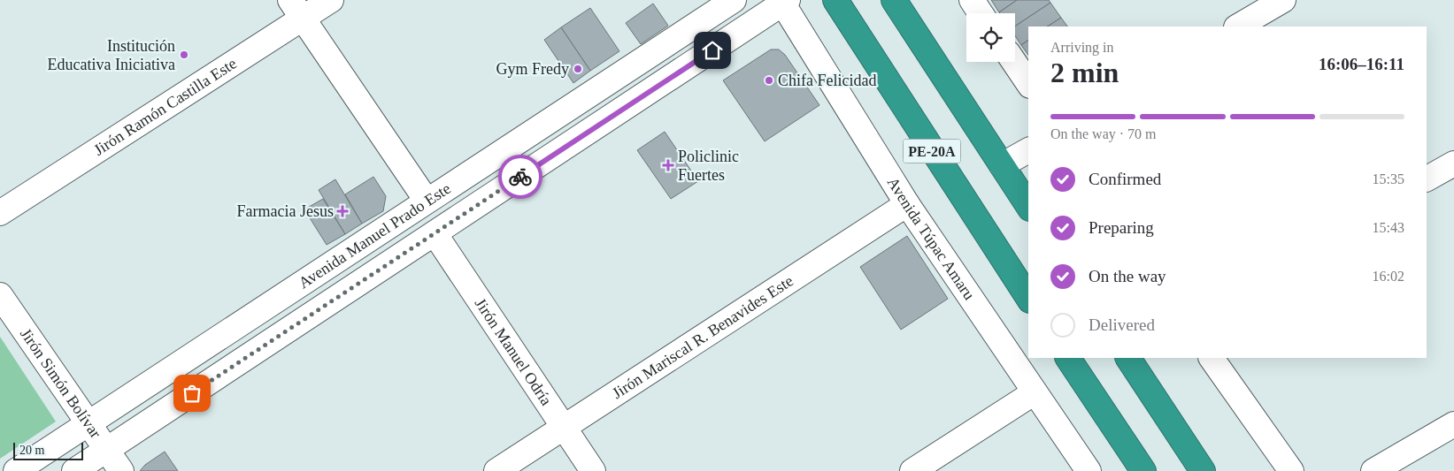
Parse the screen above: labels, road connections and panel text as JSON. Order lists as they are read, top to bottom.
{
  "streets": {
    "highway": ["PE-20A"],
    "street": [
      "Jirón Ramón Castilla Este",
      "Avenida Manuel Prado Este",
      "Avenida Túpac Amaru",
      "Jirón Mariscal R. Benavides Este",
      "Jirón Manuel Odría",
      "Jirón Simón Bolívar"
    ]
  },
  "crossings": [
    ["Avenida Manuel Prado Este", "Avenida Túpac Amaru"],
    ["Avenida Manuel Prado Este", "Jirón Manuel Odría"],
    ["Avenida Manuel Prado Este", "Jirón Simón Bolívar"],
    ["Avenida Túpac Amaru", "Jirón Mariscal R. Benavides Este"],
    ["Jirón Mariscal R. Benavides Este", "Jirón Manuel Odría"]
  ],
  "places": {
    "other": ["Institución Educativa Iniciativa", "Gym Fredy", "Chifa Felicidad"],
    "health": ["Policlinic Fuertes", "Farmacia Jesus"]
  },
  "scale_bar": "20 m",
  "page": {
    "heading": ["2 min", "Arriving in", "16:06–16:11"],
    "bar": "On the way · 70 m",
    "list": [
      ["Confirmed", "15:35"],
      ["Preparing", "15:43"],
      ["On the way", "16:02"],
      "Delivered"
    ],
    "scale": "20 m"
  }
}
